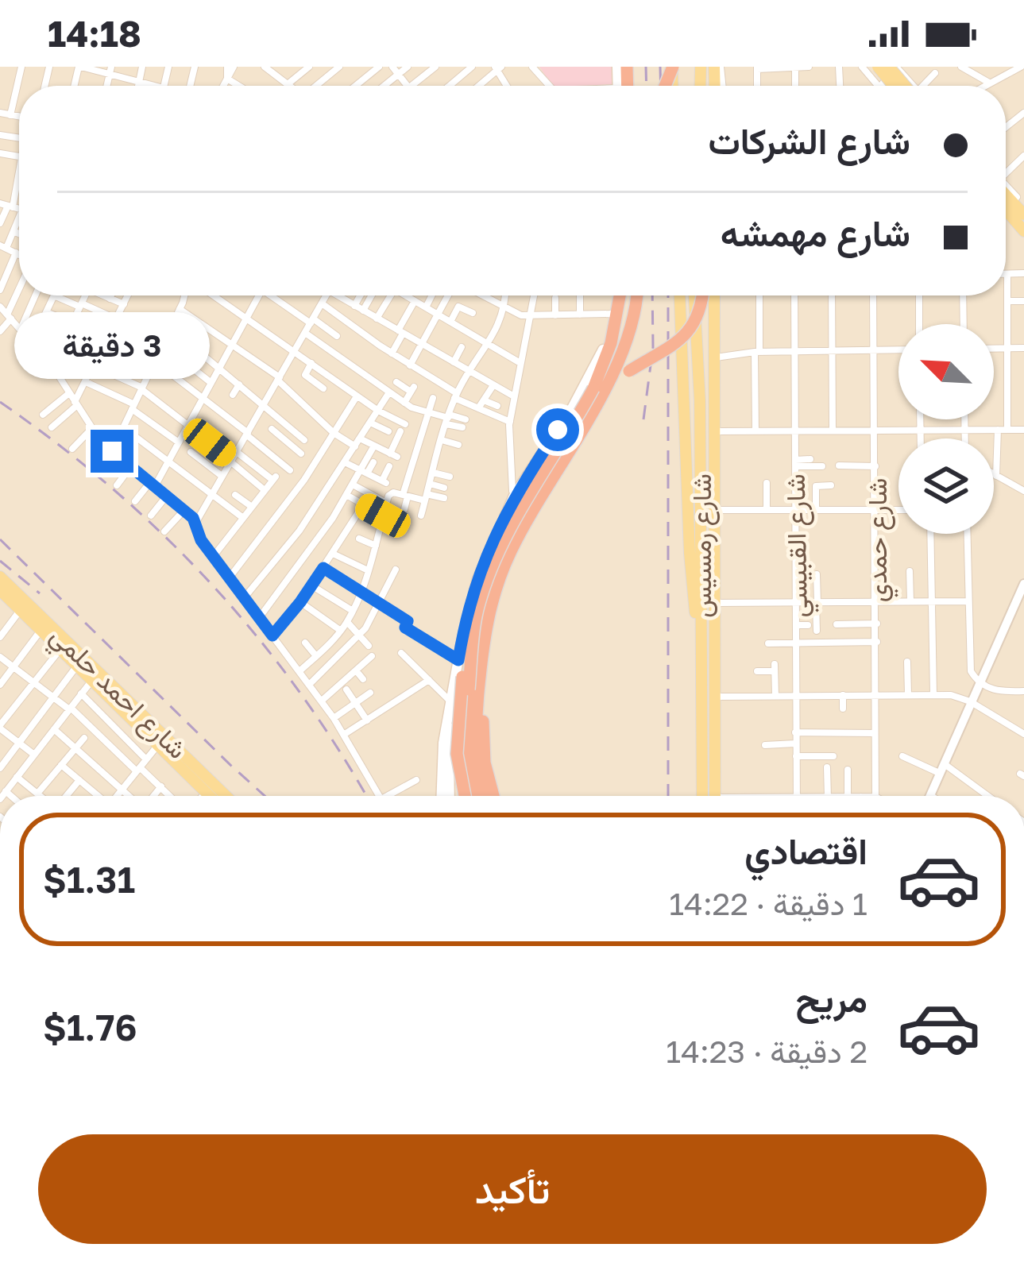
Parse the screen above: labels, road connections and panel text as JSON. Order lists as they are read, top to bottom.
{
  "streets": {
    "main road": ["شارع رمسيس", "شارع احمد حلمي"],
    "street": ["شارع حمدي", "شارع القبيسي"]
  },
  "north": "top left",
  "page": {
    "status": "14:18",
    "banner": ["شارع الشركات", "شارع مهمشه"],
    "bubble": "3 دقيقة",
    "list": [
      {
        "name": "اقتصادي",
        "note": "1 دقيقة · 14:22",
        "value": "$1.31"
      },
      {
        "name": "مريح",
        "note": "2 دقيقة · 14:23",
        "value": "$1.76"
      }
    ],
    "buttons": "تأكيد"
  }
}
